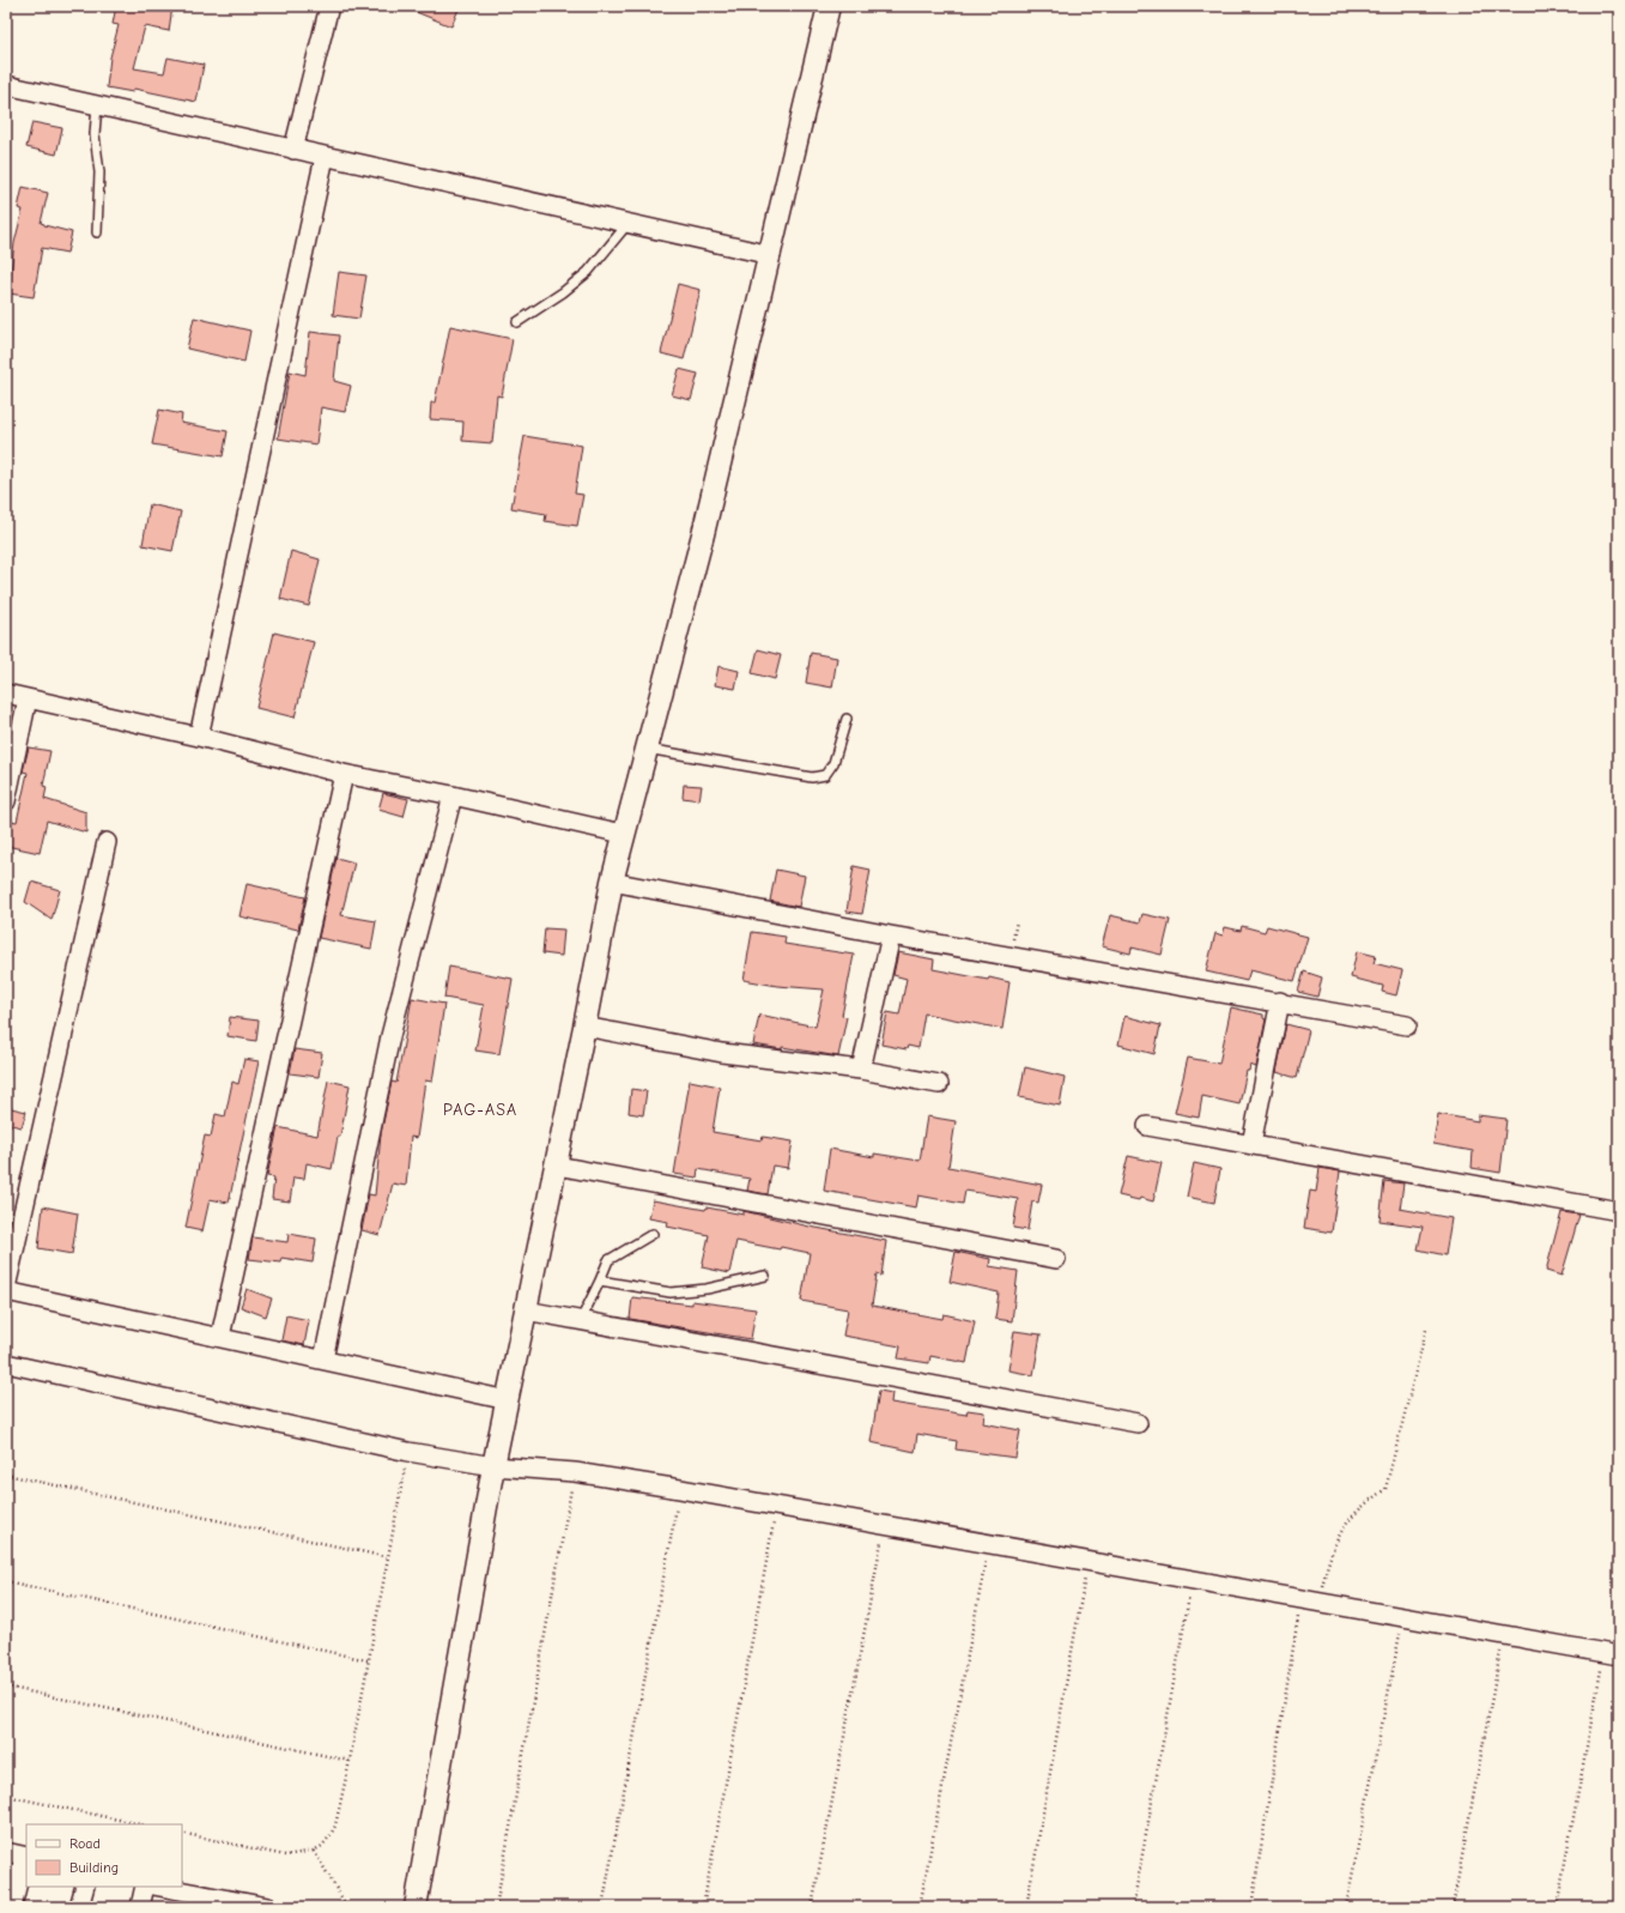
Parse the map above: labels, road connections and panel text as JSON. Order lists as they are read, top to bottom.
{
  "districts": ["PAG-ASA"],
  "legend": ["Road", "Building"]
}
